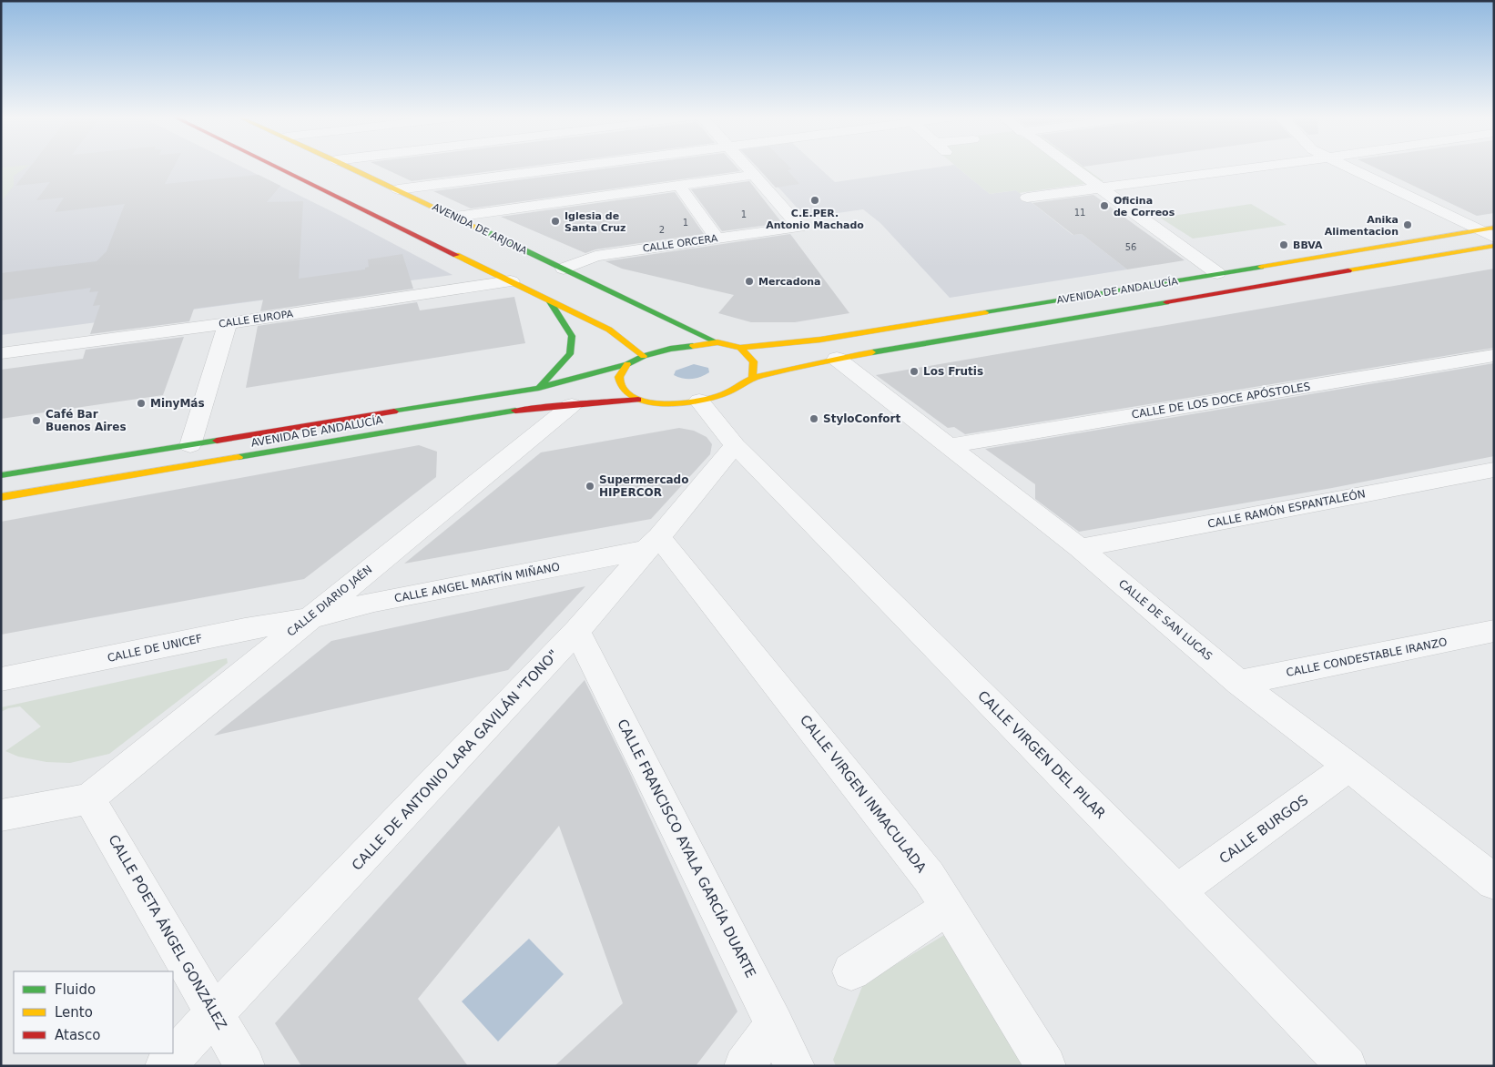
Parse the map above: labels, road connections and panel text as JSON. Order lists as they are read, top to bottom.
{
  "streets": {
    "main road": ["AVENIDA DE ARJONA", "AVENIDA DE ANDALUCÍA"],
    "street": [
      "CALLE ORCERA",
      "CALLE EUROPA",
      "CALLE DE LOS DOCE APÓSTOLES",
      "CALLE RAMÓN ESPANTALEÓN",
      "CALLE ANGEL MARTÍN MIÑANO",
      "CALLE DIARIO JAÉN",
      "CALLE DE SAN LUCAS",
      "CALLE DE UNICEF",
      "CALLE CONDESTABLE IRANZO",
      "CALLE VIRGEN DEL PILAR",
      "CALLE DE ANTONIO LARA GAVILÁN \"TONO\"",
      "CALLE VIRGEN INMACULADA",
      "CALLE BURGOS",
      "CALLE FRANCISCO AYALA GARCÍA DUARTE",
      "CALLE POETA ÁNGEL GONZÁLEZ"
    ]
  },
  "crossings": [
    ["AVENIDA DE ARJONA", "CALLE ORCERA"],
    ["AVENIDA DE ARJONA", "AVENIDA DE ANDALUCÍA"],
    ["AVENIDA DE ANDALUCÍA", "CALLE DIARIO JAÉN"],
    ["AVENIDA DE ANDALUCÍA", "CALLE DE SAN LUCAS"],
    ["AVENIDA DE ANDALUCÍA", "CALLE VIRGEN DEL PILAR"],
    ["CALLE DE LOS DOCE APÓSTOLES", "CALLE DE SAN LUCAS"],
    ["CALLE RAMÓN ESPANTALEÓN", "CALLE DE SAN LUCAS"],
    ["CALLE ANGEL MARTÍN MIÑANO", "CALLE DIARIO JAÉN"],
    ["CALLE ANGEL MARTÍN MIÑANO", "CALLE DE UNICEF"],
    ["CALLE ANGEL MARTÍN MIÑANO", "CALLE DE ANTONIO LARA GAVILÁN \"TONO\""],
    ["CALLE ANGEL MARTÍN MIÑANO", "CALLE VIRGEN INMACULADA"],
    ["CALLE DIARIO JAÉN", "CALLE DE UNICEF"],
    ["CALLE DIARIO JAÉN", "CALLE POETA ÁNGEL GONZÁLEZ"],
    ["CALLE DE SAN LUCAS", "CALLE CONDESTABLE IRANZO"],
    ["CALLE DE SAN LUCAS", "CALLE BURGOS"],
    ["CALLE VIRGEN DEL PILAR", "CALLE DE ANTONIO LARA GAVILÁN \"TONO\""],
    ["CALLE VIRGEN DEL PILAR", "CALLE BURGOS"],
    ["CALLE DE ANTONIO LARA GAVILÁN \"TONO\"", "CALLE VIRGEN INMACULADA"],
    ["CALLE DE ANTONIO LARA GAVILÁN \"TONO\"", "CALLE FRANCISCO AYALA GARCÍA DUARTE"],
    ["CALLE DE ANTONIO LARA GAVILÁN \"TONO\"", "CALLE POETA ÁNGEL GONZÁLEZ"]
  ],
  "places": [
    "C.E.PER. Antonio Machado",
    "Oficina de Correos",
    "Iglesia de Santa Cruz",
    "Anika Alimentacion",
    "BBVA",
    "Mercadona",
    "Los Frutis",
    "MinyMás",
    "StyloConfort",
    "Café Bar Buenos Aires",
    "Supermercado HIPERCOR"
  ],
  "house_numbers": [
    "11",
    "1",
    "1",
    "2",
    "56"
  ],
  "legend": ["Fluido", "Lento", "Atasco"]
}
